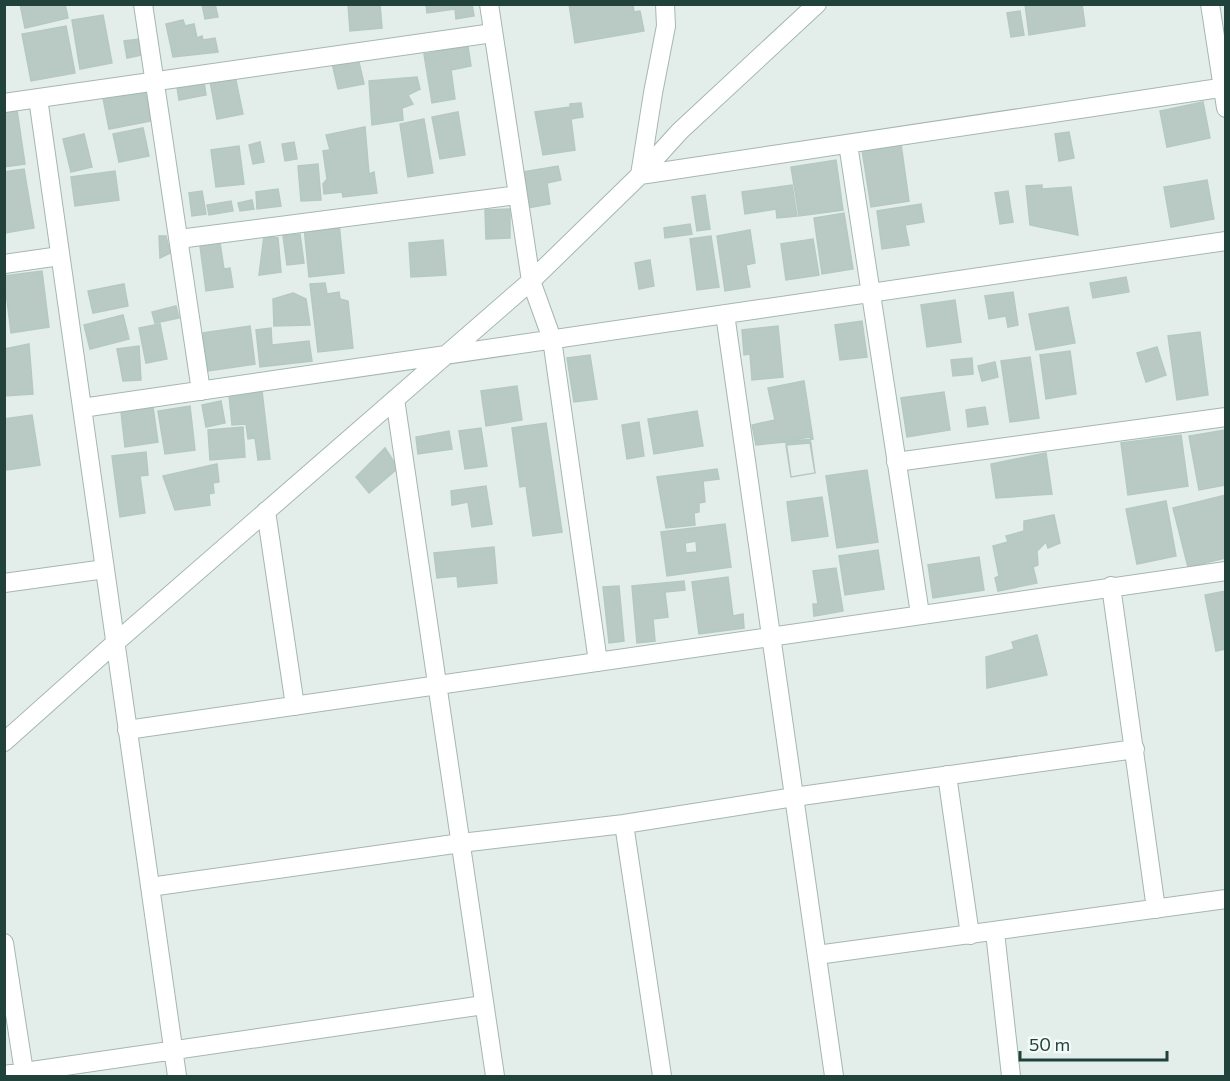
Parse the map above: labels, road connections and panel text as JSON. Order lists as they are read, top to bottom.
{
  "scale_bar": "50 m"
}
